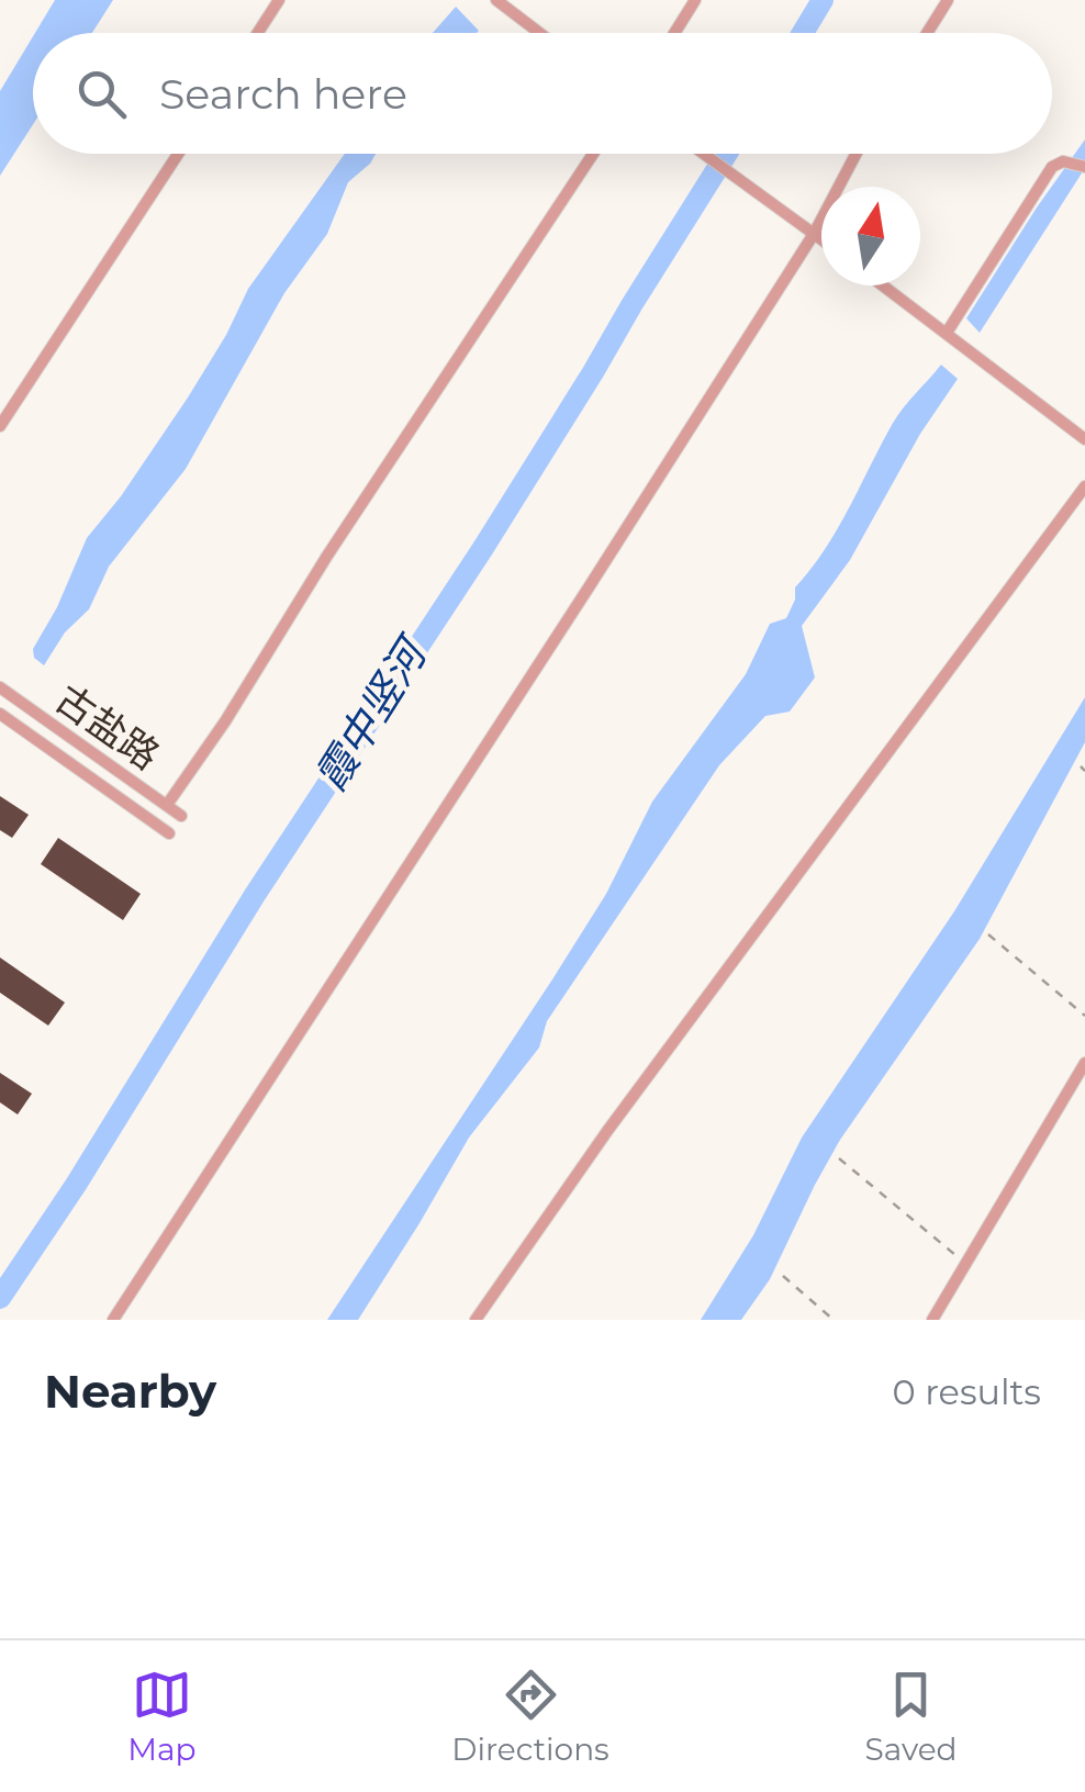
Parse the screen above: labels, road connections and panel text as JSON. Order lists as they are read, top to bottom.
{
  "streets": {
    "street": ["古盐路"]
  },
  "water": ["霞中竖河"],
  "north": "top",
  "page": {
    "search": "Search here",
    "heading": ["Nearby", "0 results"],
    "nav": ["Map", "Directions", "Saved"]
  }
}
